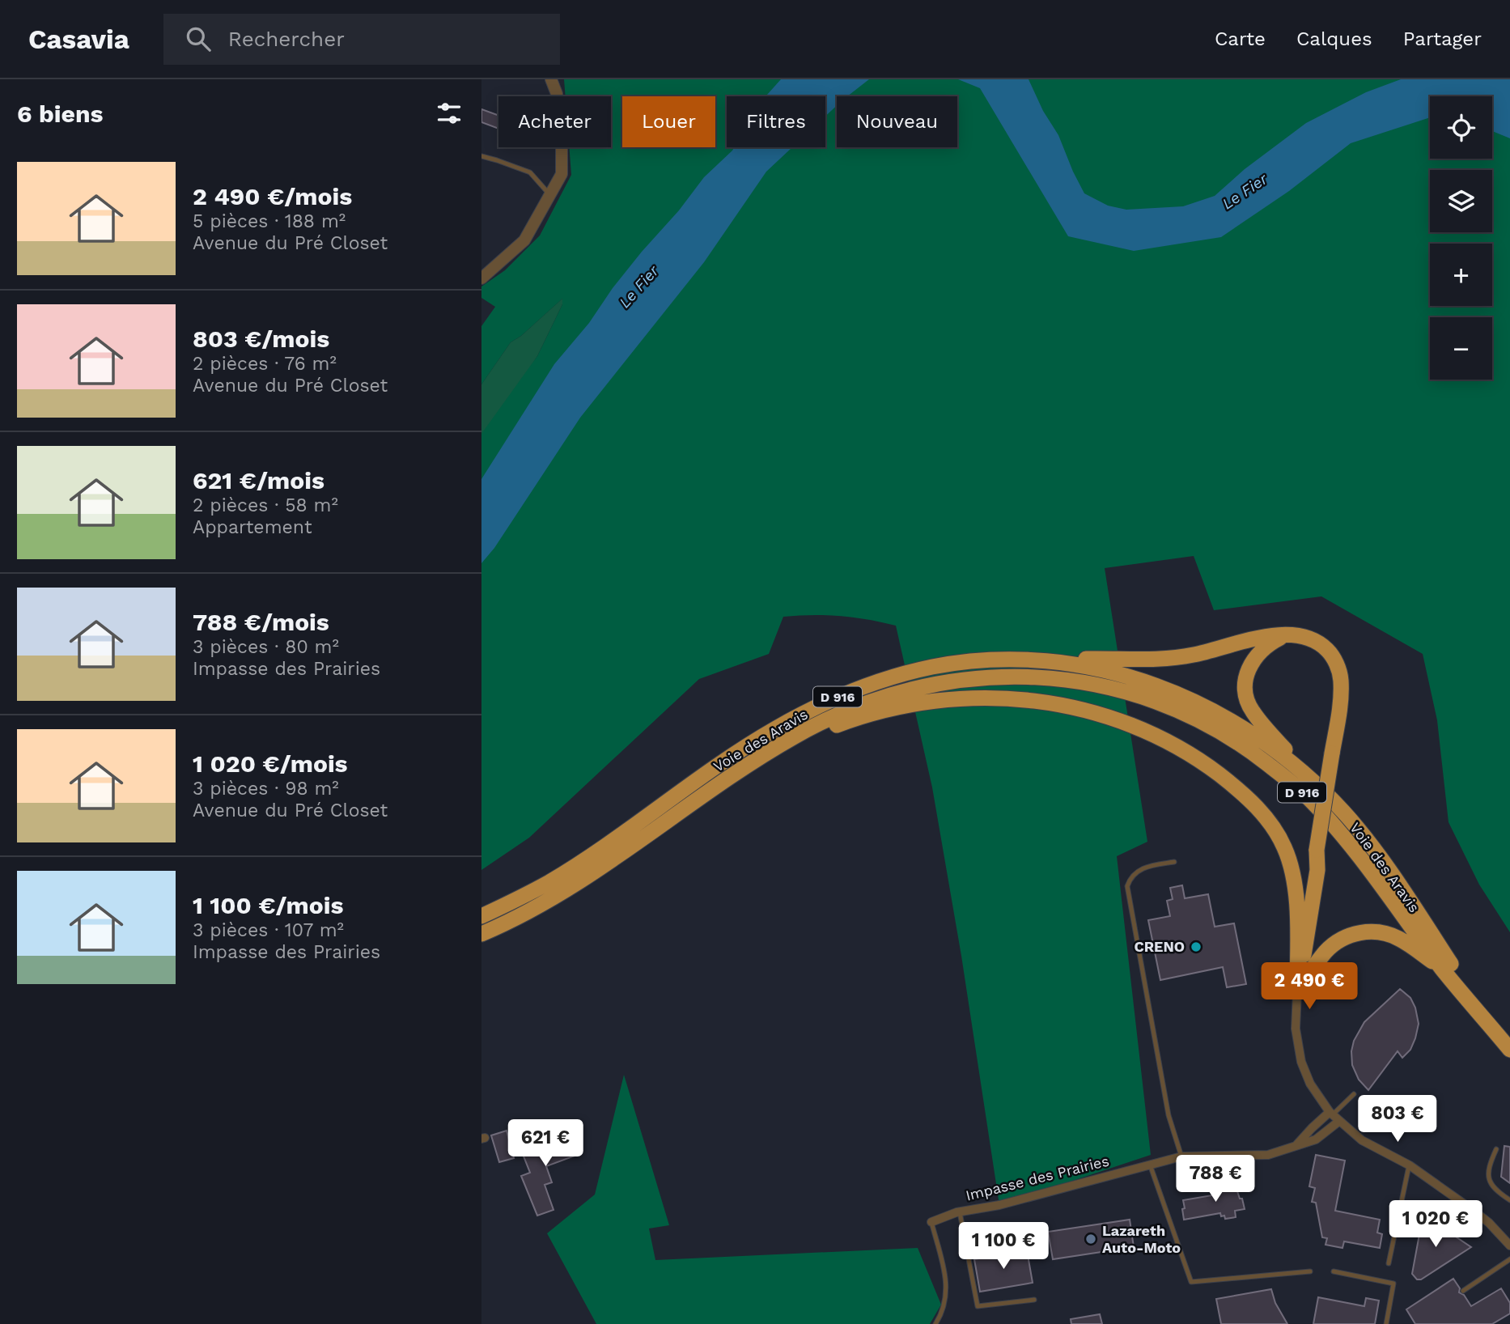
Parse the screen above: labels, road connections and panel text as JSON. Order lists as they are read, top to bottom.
{
  "streets": {
    "highway": ["D 916", "Voie des Aravis"],
    "street": ["Impasse des Prairies"]
  },
  "water": ["Le Fier"],
  "places": ["CRENO", "Lazareth Auto-Moto"],
  "page": {
    "header": "Casavia",
    "search": "Rechercher",
    "nav": ["Carte", "Calques", "Partager"],
    "heading": "6 biens",
    "map_buttons": ["+", "−"],
    "chip": [
      "Acheter",
      "Louer",
      "Filtres",
      "Nouveau"
    ],
    "list": [
      {
        "name": "2 490 €/mois",
        "note": "5 pièces · 188 m² · Avenue du Pré Closet"
      },
      {
        "name": "803 €/mois",
        "note": "2 pièces · 76 m² · Avenue du Pré Closet"
      },
      {
        "name": "621 €/mois",
        "note": "2 pièces · 58 m² · Appartement"
      },
      {
        "name": "788 €/mois",
        "note": "3 pièces · 80 m² · Impasse des Prairies"
      },
      {
        "name": "1 020 €/mois",
        "note": "3 pièces · 98 m² · Avenue du Pré Closet"
      },
      {
        "name": "1 100 €/mois",
        "note": "3 pièces · 107 m² · Impasse des Prairies"
      }
    ],
    "price": [
      "2 490 €",
      "803 €",
      "621 €",
      "788 €",
      "1 020 €",
      "1 100 €"
    ]
  }
}
